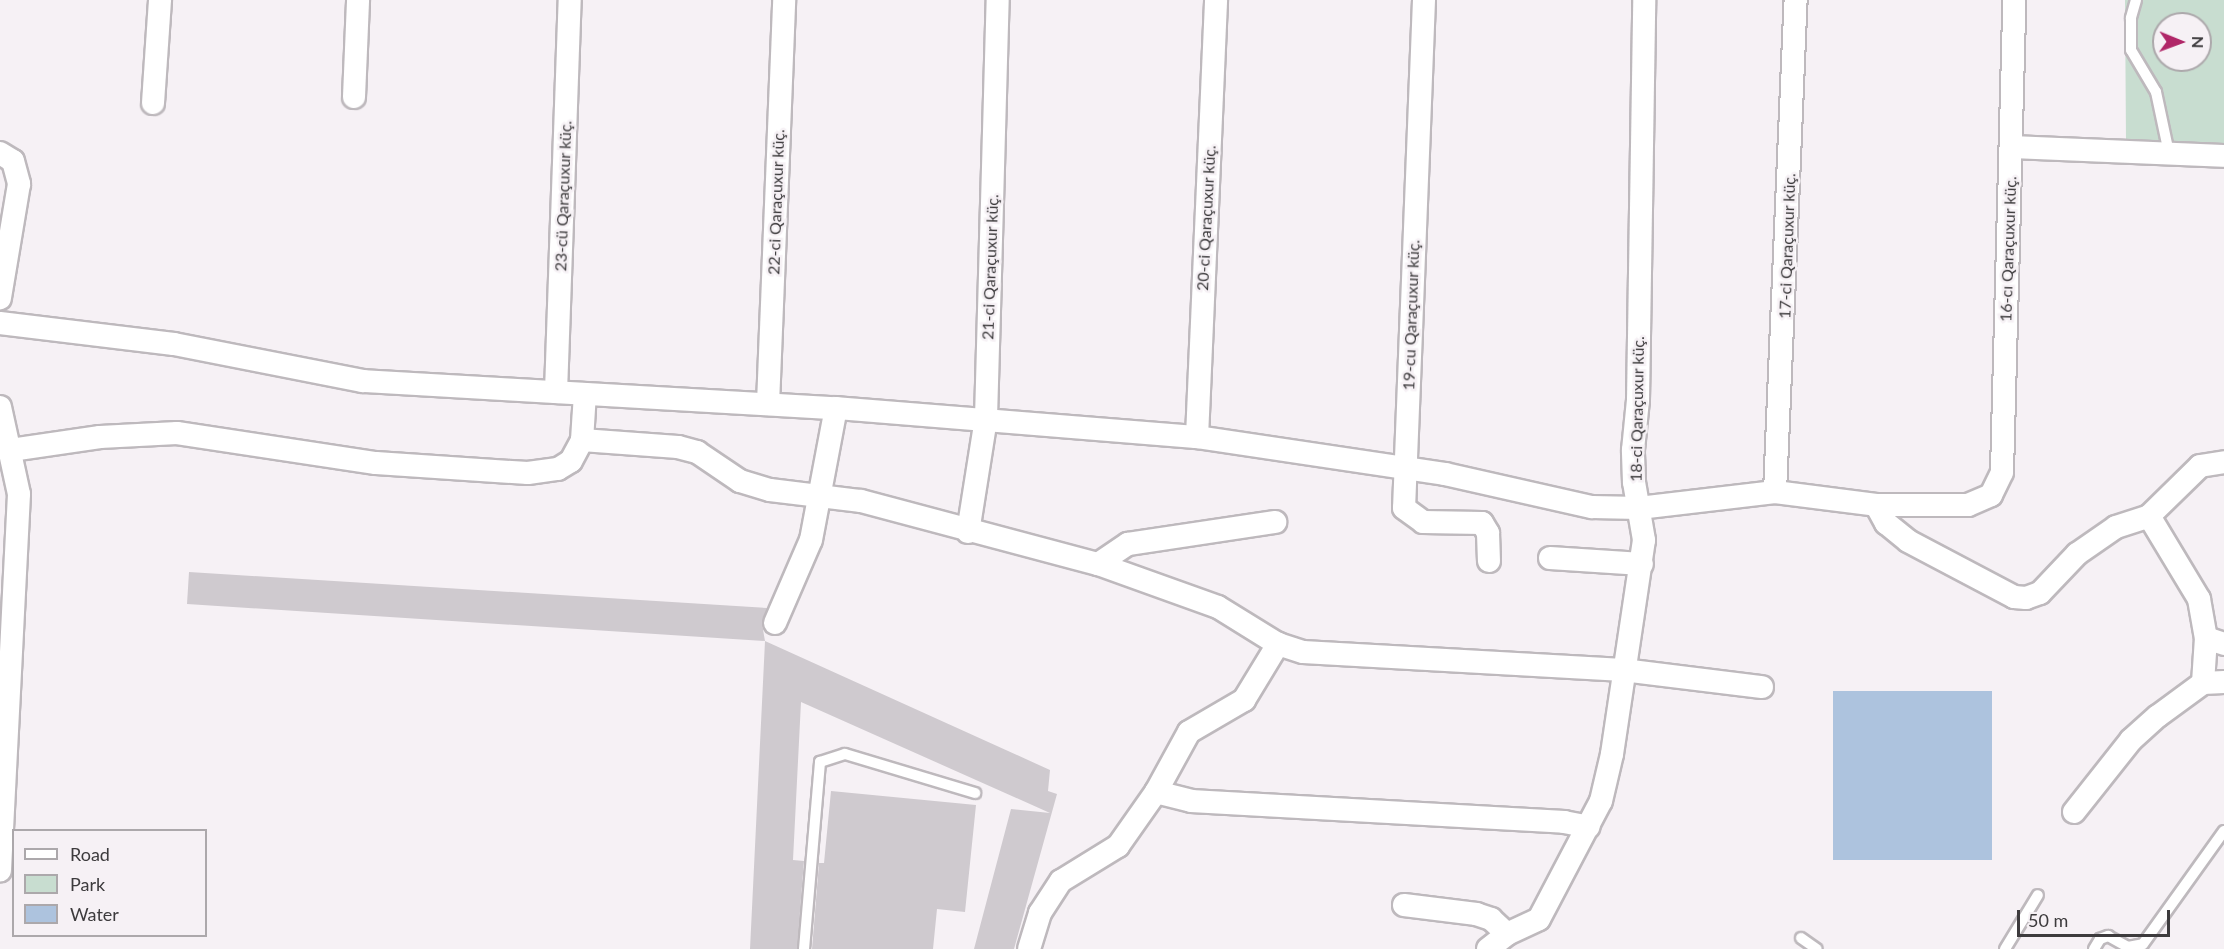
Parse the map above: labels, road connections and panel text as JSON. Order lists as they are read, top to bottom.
{
  "streets": {
    "street": [
      "23-cü Qaraçuxur küç.",
      "22-ci Qaraçuxur küç.",
      "20-ci Qaraçuxur küç.",
      "17-ci Qaraçuxur küç.",
      "16-cı Qaraçuxur küç.",
      "21-ci Qaraçuxur küç.",
      "19-cu Qaraçuxur küç.",
      "18-ci Qaraçuxur küç."
    ]
  },
  "legend": ["Road", "Park", "Water"],
  "scale_bar": "50 m",
  "north": "right"
}
